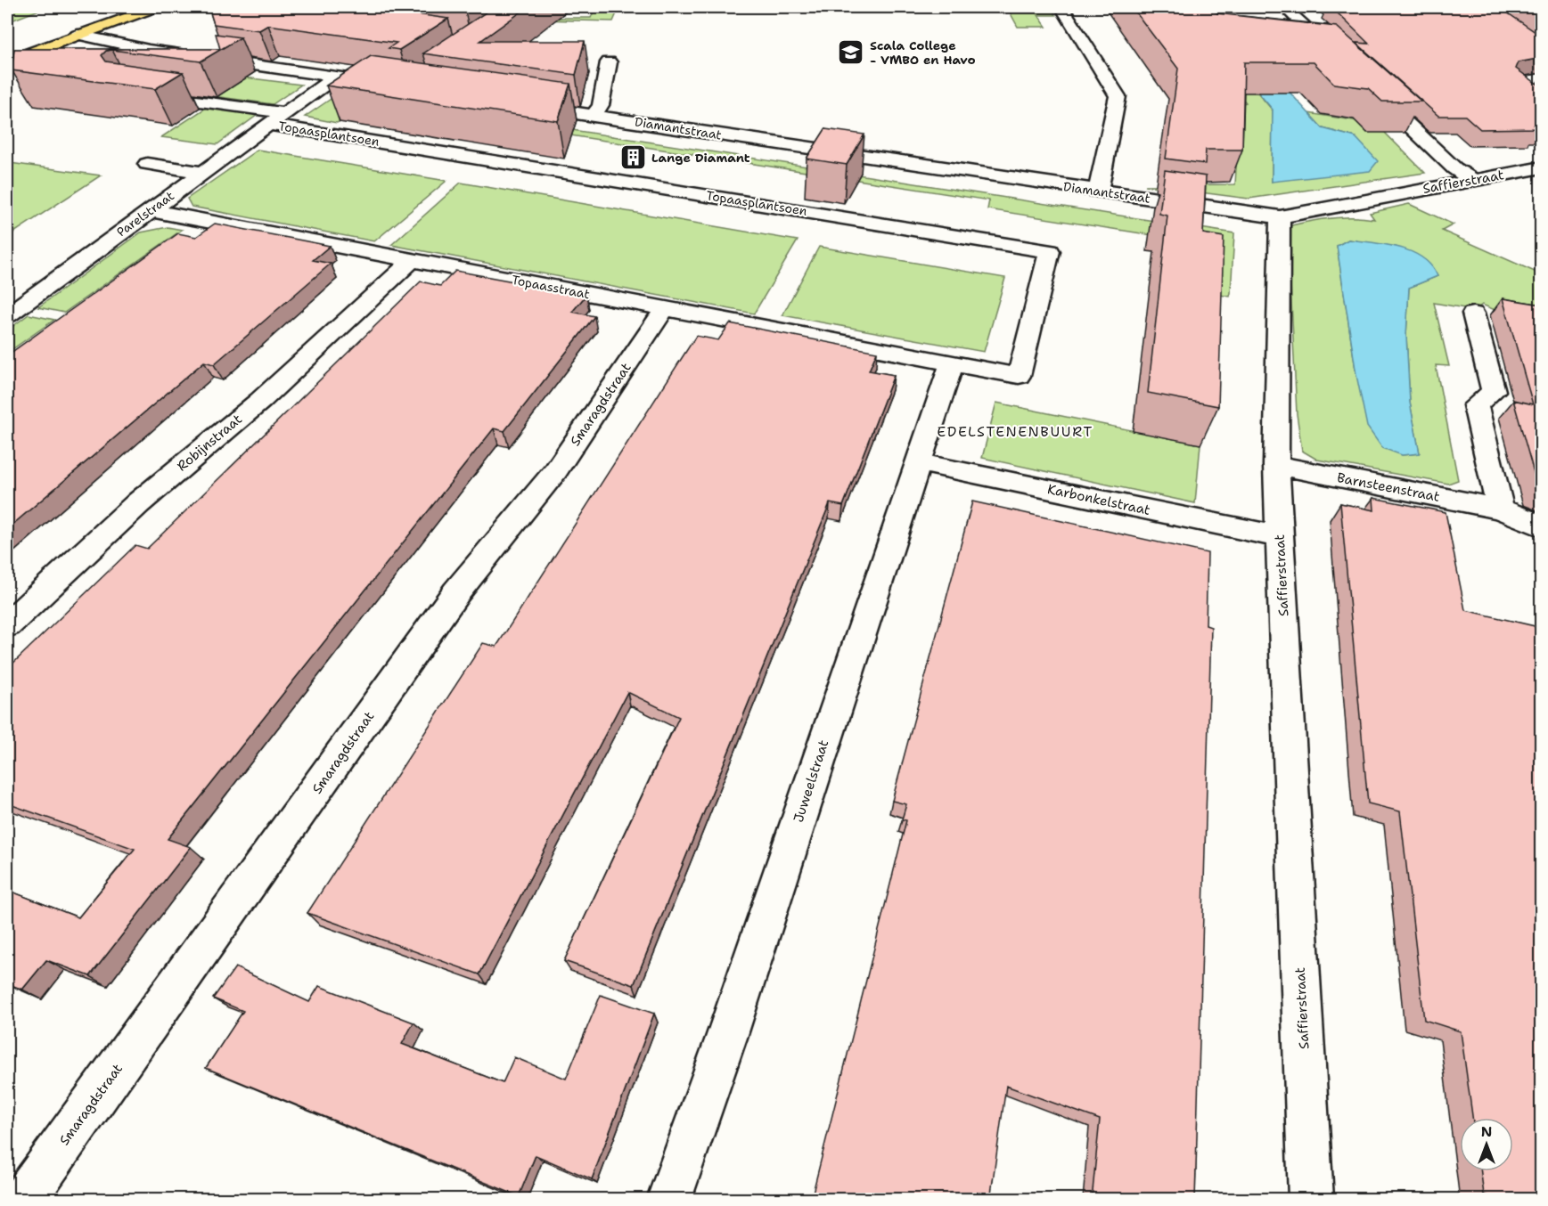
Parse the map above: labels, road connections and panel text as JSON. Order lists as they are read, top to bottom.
{
  "streets": {
    "street": [
      "Diamantstraat",
      "Topaasplantsoen",
      "Saffierstraat",
      "Parelstraat",
      "Topaasstraat",
      "Smaragdstraat",
      "Robijnstraat",
      "Barnsteenstraat",
      "Karbonkelstraat",
      "Juweelstraat"
    ]
  },
  "crossings": [
    ["Diamantstraat", "Saffierstraat"],
    ["Topaasplantsoen", "Parelstraat"],
    ["Topaasplantsoen", "Topaasstraat"],
    ["Topaasplantsoen", "Juweelstraat"],
    ["Saffierstraat", "Barnsteenstraat"],
    ["Saffierstraat", "Karbonkelstraat"],
    ["Parelstraat", "Topaasstraat"],
    ["Topaasstraat", "Smaragdstraat"],
    ["Topaasstraat", "Robijnstraat"],
    ["Topaasstraat", "Juweelstraat"],
    ["Karbonkelstraat", "Juweelstraat"]
  ],
  "districts": ["EDELSTENENBUURT"],
  "places": {
    "school or university": ["Scala College - VMBO en Havo"],
    "building": ["Lange Diamant"]
  },
  "north": "top"
}
